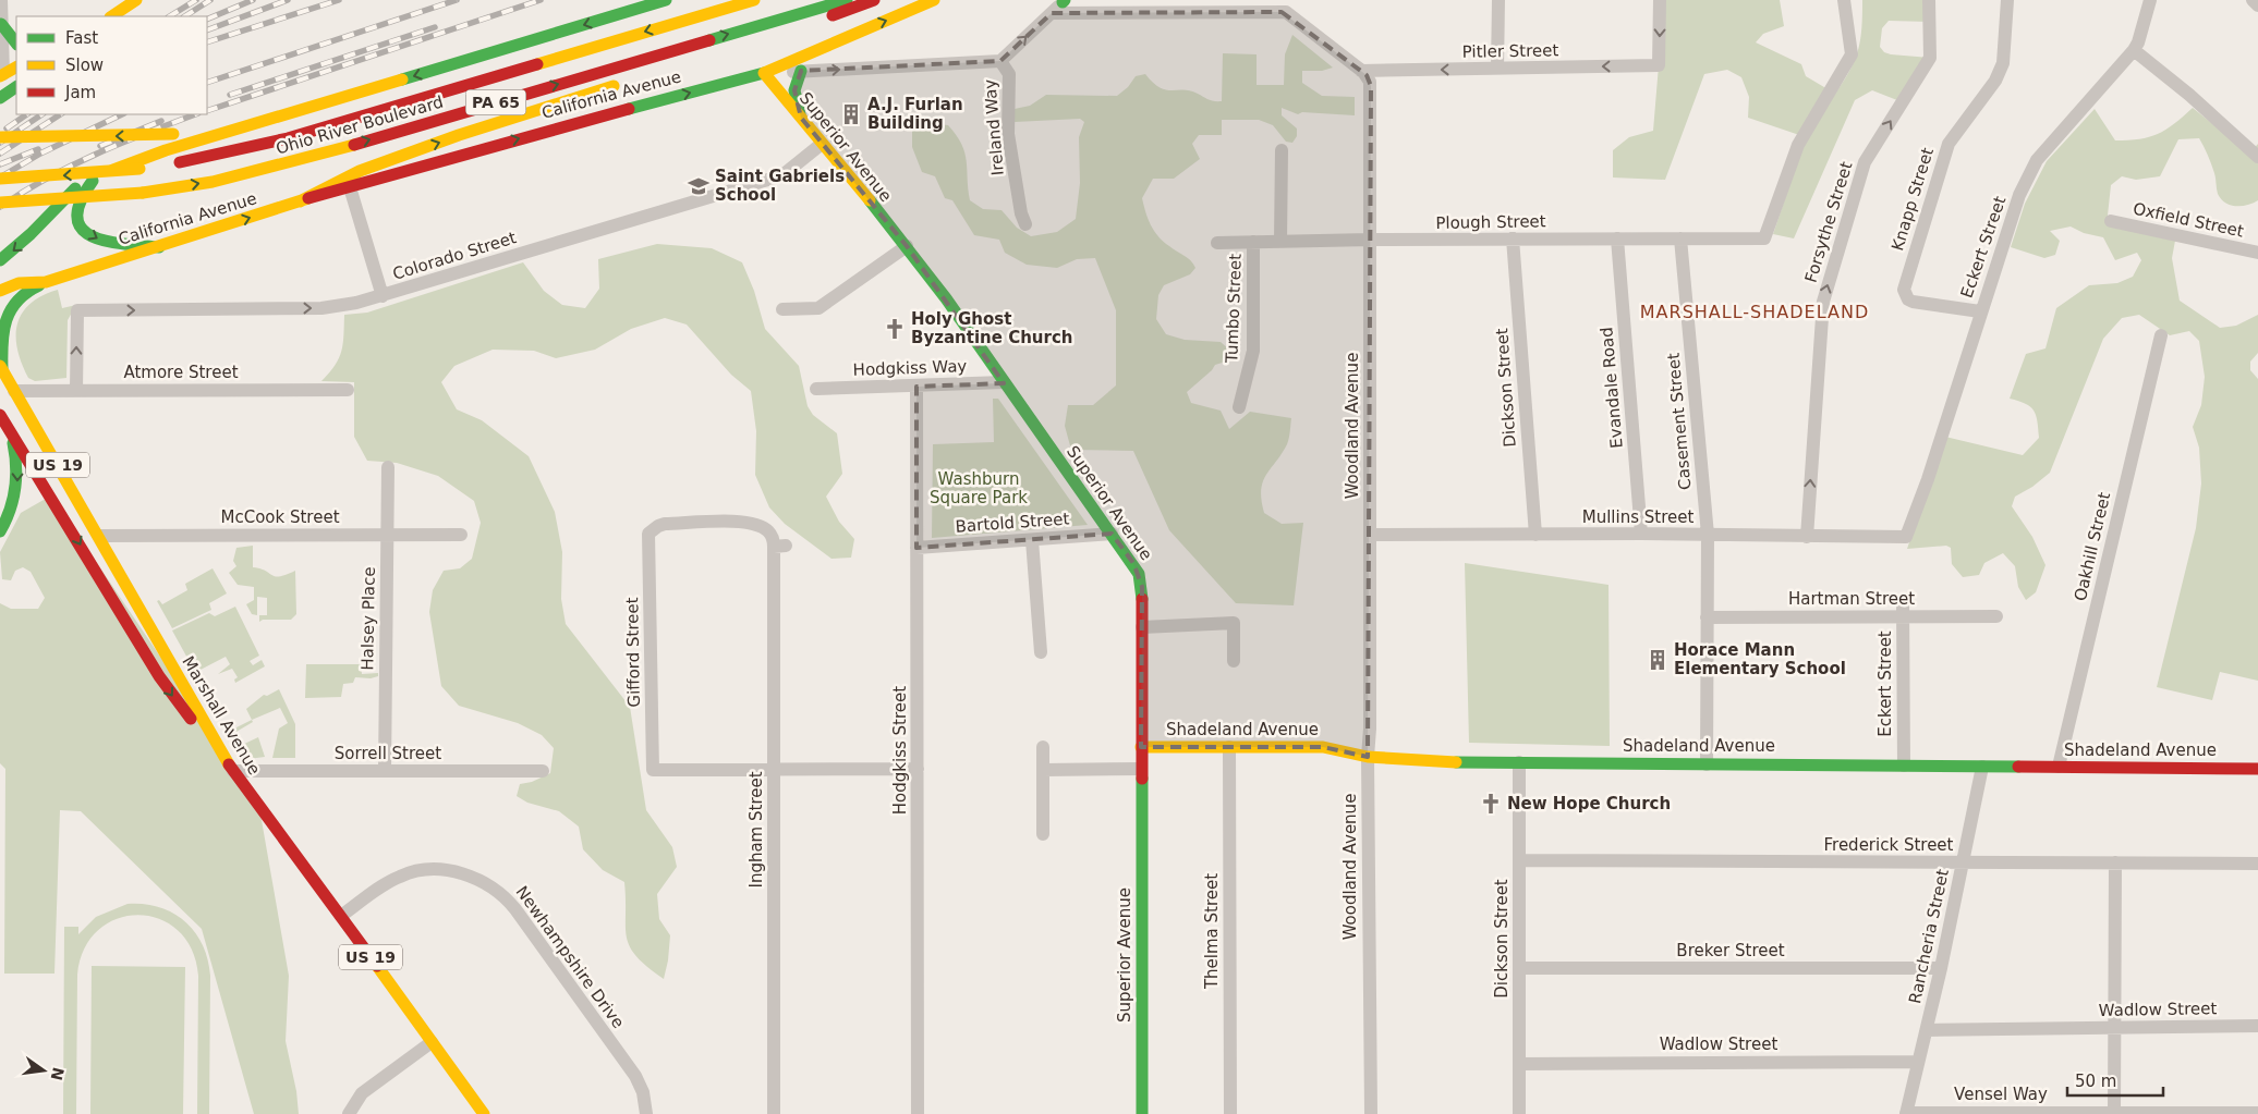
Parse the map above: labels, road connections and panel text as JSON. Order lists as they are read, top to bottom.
{
  "streets": {
    "main road": [
      "California Avenue",
      "PA 65",
      "Ohio River Boulevard",
      "Superior Avenue",
      "US 19",
      "Marshall Avenue",
      "Shadeland Avenue"
    ],
    "street": [
      "Pitler Street",
      "Ireland Way",
      "Knapp Street",
      "Oxfield Street",
      "Plough Street",
      "Forsythe Street",
      "Eckert Street",
      "Colorado Street",
      "Tumbo Street",
      "Hodgkiss Way",
      "Atmore Street",
      "Dickson Street",
      "Evandale Road",
      "Casement Street",
      "Woodland Avenue",
      "McCook Street",
      "Mullins Street",
      "Bartold Street",
      "Oakhill Street",
      "Hartman Street",
      "Halsey Place",
      "Gifford Street",
      "Hodgkiss Street",
      "Sorrell Street",
      "Ingham Street",
      "Frederick Street",
      "Thelma Street",
      "Rancheria Street",
      "Breker Street",
      "Newhampshire Drive",
      "Wadlow Street",
      "Vensel Way"
    ]
  },
  "crossings": [
    ["Pitler Street", "Woodland Avenue"],
    ["California Avenue", "Ireland Way"],
    ["California Avenue", "Superior Avenue"],
    ["Superior Avenue", "Colorado Street"],
    ["Superior Avenue", "Hodgkiss Way"],
    ["Superior Avenue", "Bartold Street"],
    ["Superior Avenue", "Shadeland Avenue"],
    ["Knapp Street", "Eckert Street"],
    ["Plough Street", "Tumbo Street"],
    ["Plough Street", "Dickson Street"],
    ["Plough Street", "Evandale Road"],
    ["Plough Street", "Casement Street"],
    ["Plough Street", "Woodland Avenue"],
    ["Forsythe Street", "Mullins Street"],
    ["Eckert Street", "Mullins Street"],
    ["Eckert Street", "Hartman Street"],
    ["Eckert Street", "Shadeland Avenue"],
    ["Colorado Street", "Atmore Street"],
    ["Hodgkiss Way", "Hodgkiss Street"],
    ["Atmore Street", "Marshall Avenue"],
    ["Dickson Street", "Mullins Street"],
    ["Dickson Street", "Shadeland Avenue"],
    ["Dickson Street", "Frederick Street"],
    ["Dickson Street", "Breker Street"],
    ["Dickson Street", "Wadlow Street"],
    ["Evandale Road", "Mullins Street"],
    ["Casement Street", "Mullins Street"],
    ["Casement Street", "Hartman Street"],
    ["Casement Street", "Shadeland Avenue"],
    ["Woodland Avenue", "Mullins Street"],
    ["Woodland Avenue", "Shadeland Avenue"],
    ["US 19", "Marshall Avenue"],
    ["US 19", "Sorrell Street"],
    ["McCook Street", "Halsey Place"],
    ["McCook Street", "Marshall Avenue"],
    ["Bartold Street", "Hodgkiss Street"],
    ["Oakhill Street", "Shadeland Avenue"],
    ["Halsey Place", "Sorrell Street"],
    ["Gifford Street", "Ingham Street"],
    ["Marshall Avenue", "Sorrell Street"],
    ["Marshall Avenue", "Newhampshire Drive"],
    ["Shadeland Avenue", "Thelma Street"],
    ["Shadeland Avenue", "Rancheria Street"],
    ["Frederick Street", "Rancheria Street"],
    ["Rancheria Street", "Breker Street"],
    ["Rancheria Street", "Wadlow Street"],
    ["Rancheria Street", "Vensel Way"]
  ],
  "one_way": [
    "Pitler Street",
    "California Avenue",
    "Forsythe Street",
    "Colorado Street"
  ],
  "districts": ["MARSHALL-SHADELAND"],
  "parks": ["Washburn Square Park"],
  "places": {
    "building": ["A.J. Furlan Building", "Horace Mann Elementary School"],
    "school or university": ["Saint Gabriels School"],
    "church": ["Holy Ghost Byzantine Church", "New Hope Church"]
  },
  "legend": ["Fast", "Slow", "Jam"],
  "scale_bar": "50 m",
  "north": "right"
}
